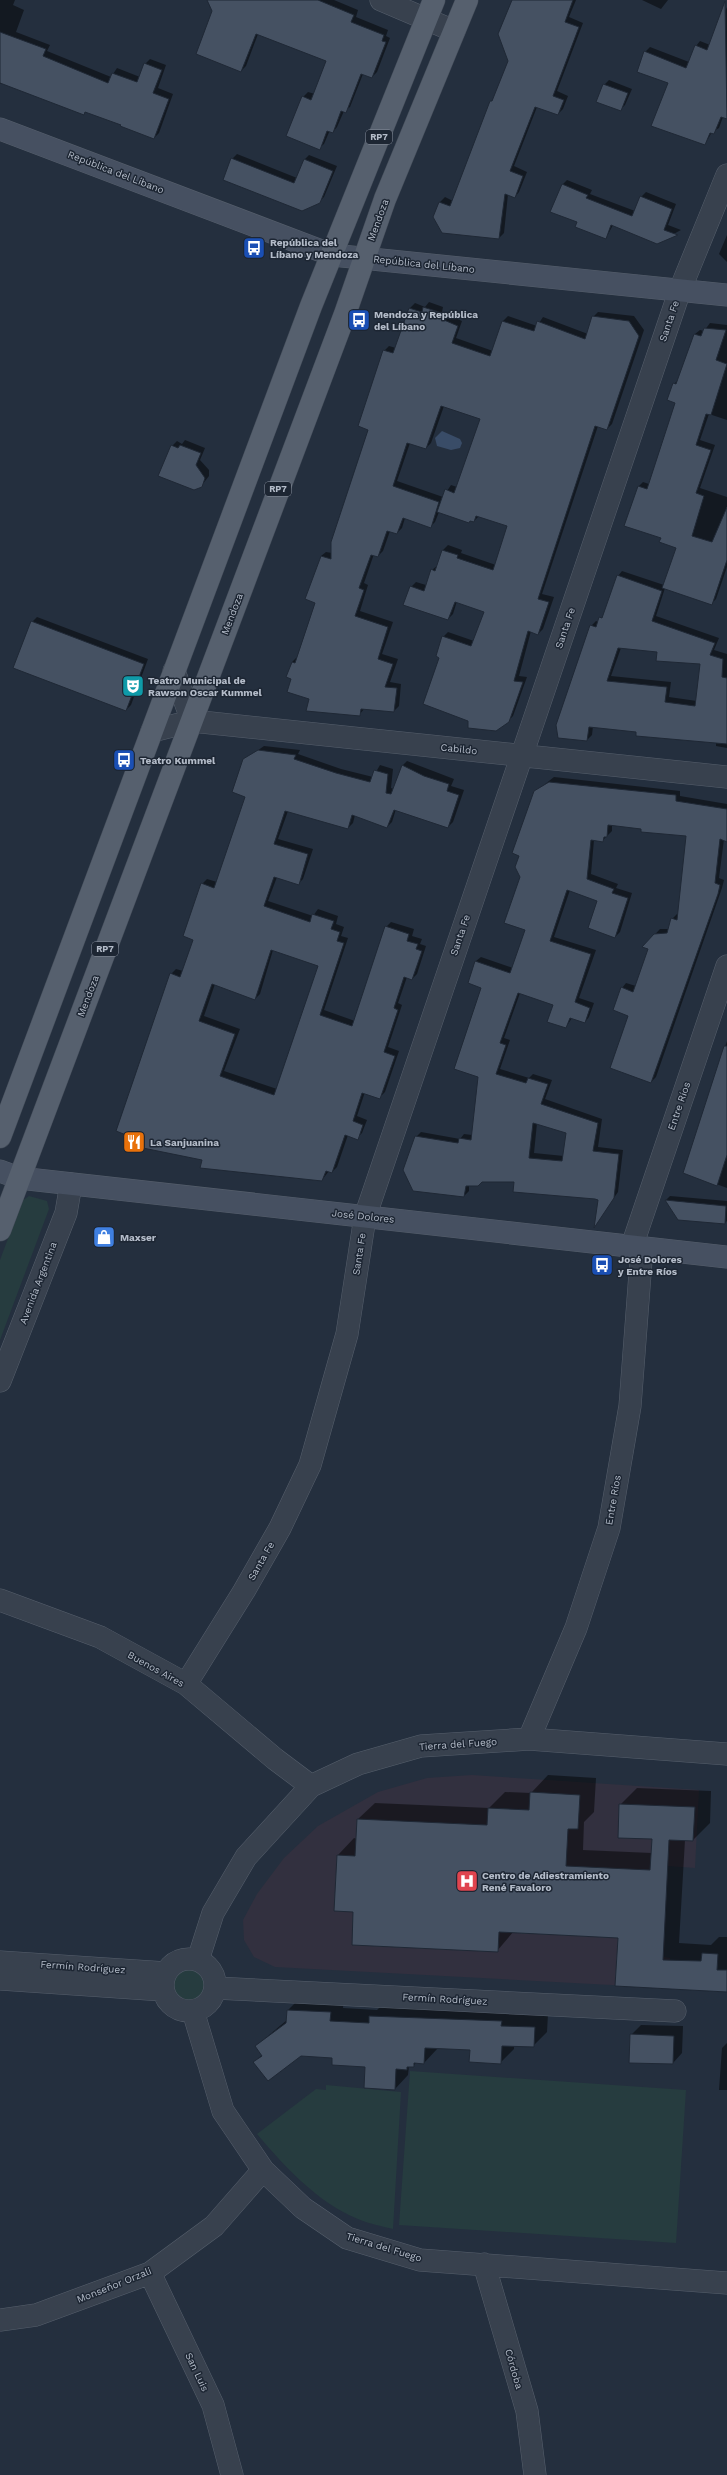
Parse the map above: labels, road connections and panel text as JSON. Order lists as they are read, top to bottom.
{
  "streets": {
    "main road": [
      "RP7",
      "República del Líbano",
      "Mendoza",
      "José Dolores"
    ],
    "street": [
      "Santa Fe",
      "Cabildo",
      "Entre Ríos",
      "Avenida Argentina",
      "Buenos Aires",
      "Tierra del Fuego",
      "Fermín Rodríguez",
      "Monseñor Orzali",
      "Córdoba",
      "San Luis"
    ]
  },
  "crossings": [
    ["RP7", "República del Líbano"],
    ["RP7", "Cabildo"],
    ["República del Líbano", "Mendoza"],
    ["República del Líbano", "Santa Fe"],
    ["Mendoza", "Cabildo"],
    ["Mendoza", "José Dolores"],
    ["Santa Fe", "Cabildo"],
    ["Santa Fe", "José Dolores"],
    ["Santa Fe", "Buenos Aires"],
    ["Entre Ríos", "José Dolores"],
    ["Entre Ríos", "Tierra del Fuego"],
    ["José Dolores", "Avenida Argentina"],
    ["Buenos Aires", "Tierra del Fuego"],
    ["Tierra del Fuego", "Fermín Rodríguez"],
    ["Tierra del Fuego", "Monseñor Orzali"],
    ["Tierra del Fuego", "Córdoba"],
    ["Monseñor Orzali", "San Luis"]
  ],
  "places": {
    "bus stop": [
      "República del Líbano y Mendoza",
      "Mendoza y República del Líbano",
      "Teatro Kummel",
      "José Dolores y Entre Ríos"
    ],
    "theatre": ["Teatro Municipal de Rawson Oscar Kummel"],
    "restaurant": ["La Sanjuanina"],
    "shop": ["Maxser"],
    "hospital": ["Centro de Adiestramiento René Favaloro"]
  }
}
